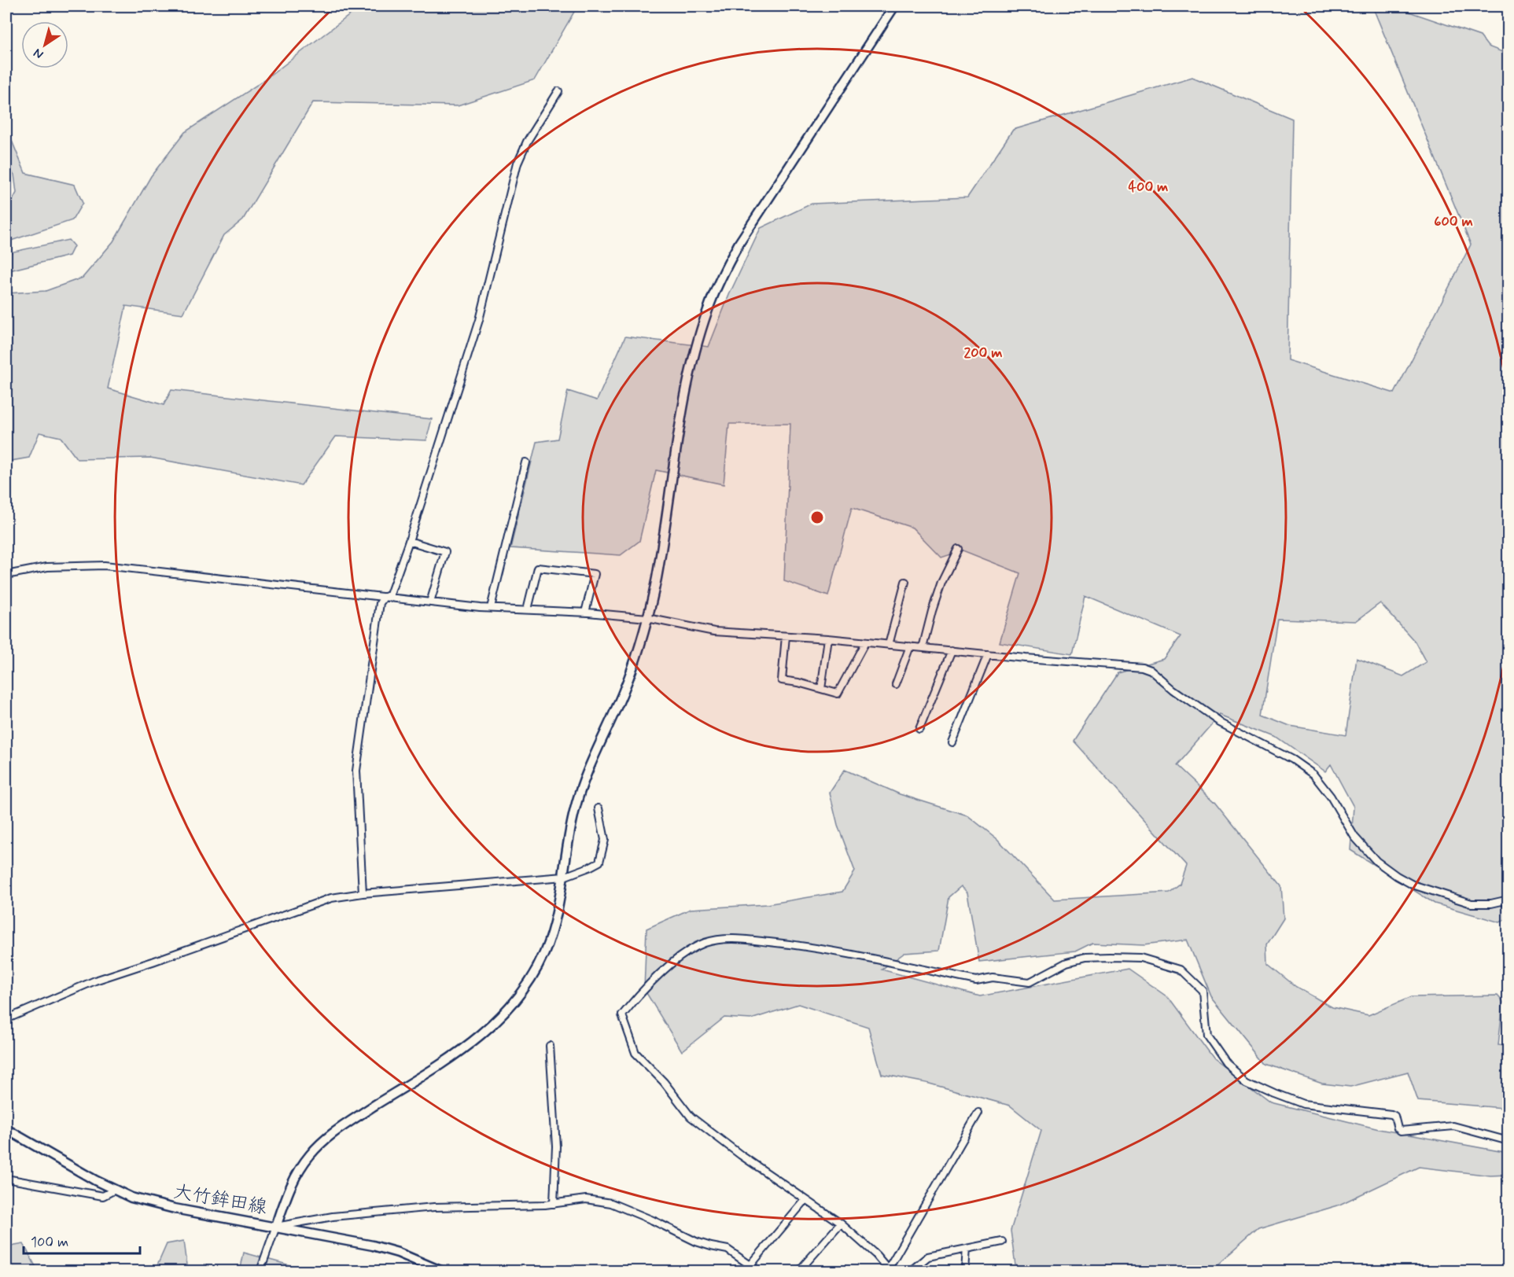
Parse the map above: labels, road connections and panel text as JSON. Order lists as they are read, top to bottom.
{
  "streets": {
    "street": ["大竹鉾田線"]
  },
  "scale_bar": "100 m",
  "north": "bottom left",
  "rings": ["400 m", "600 m", "200 m"]
}
